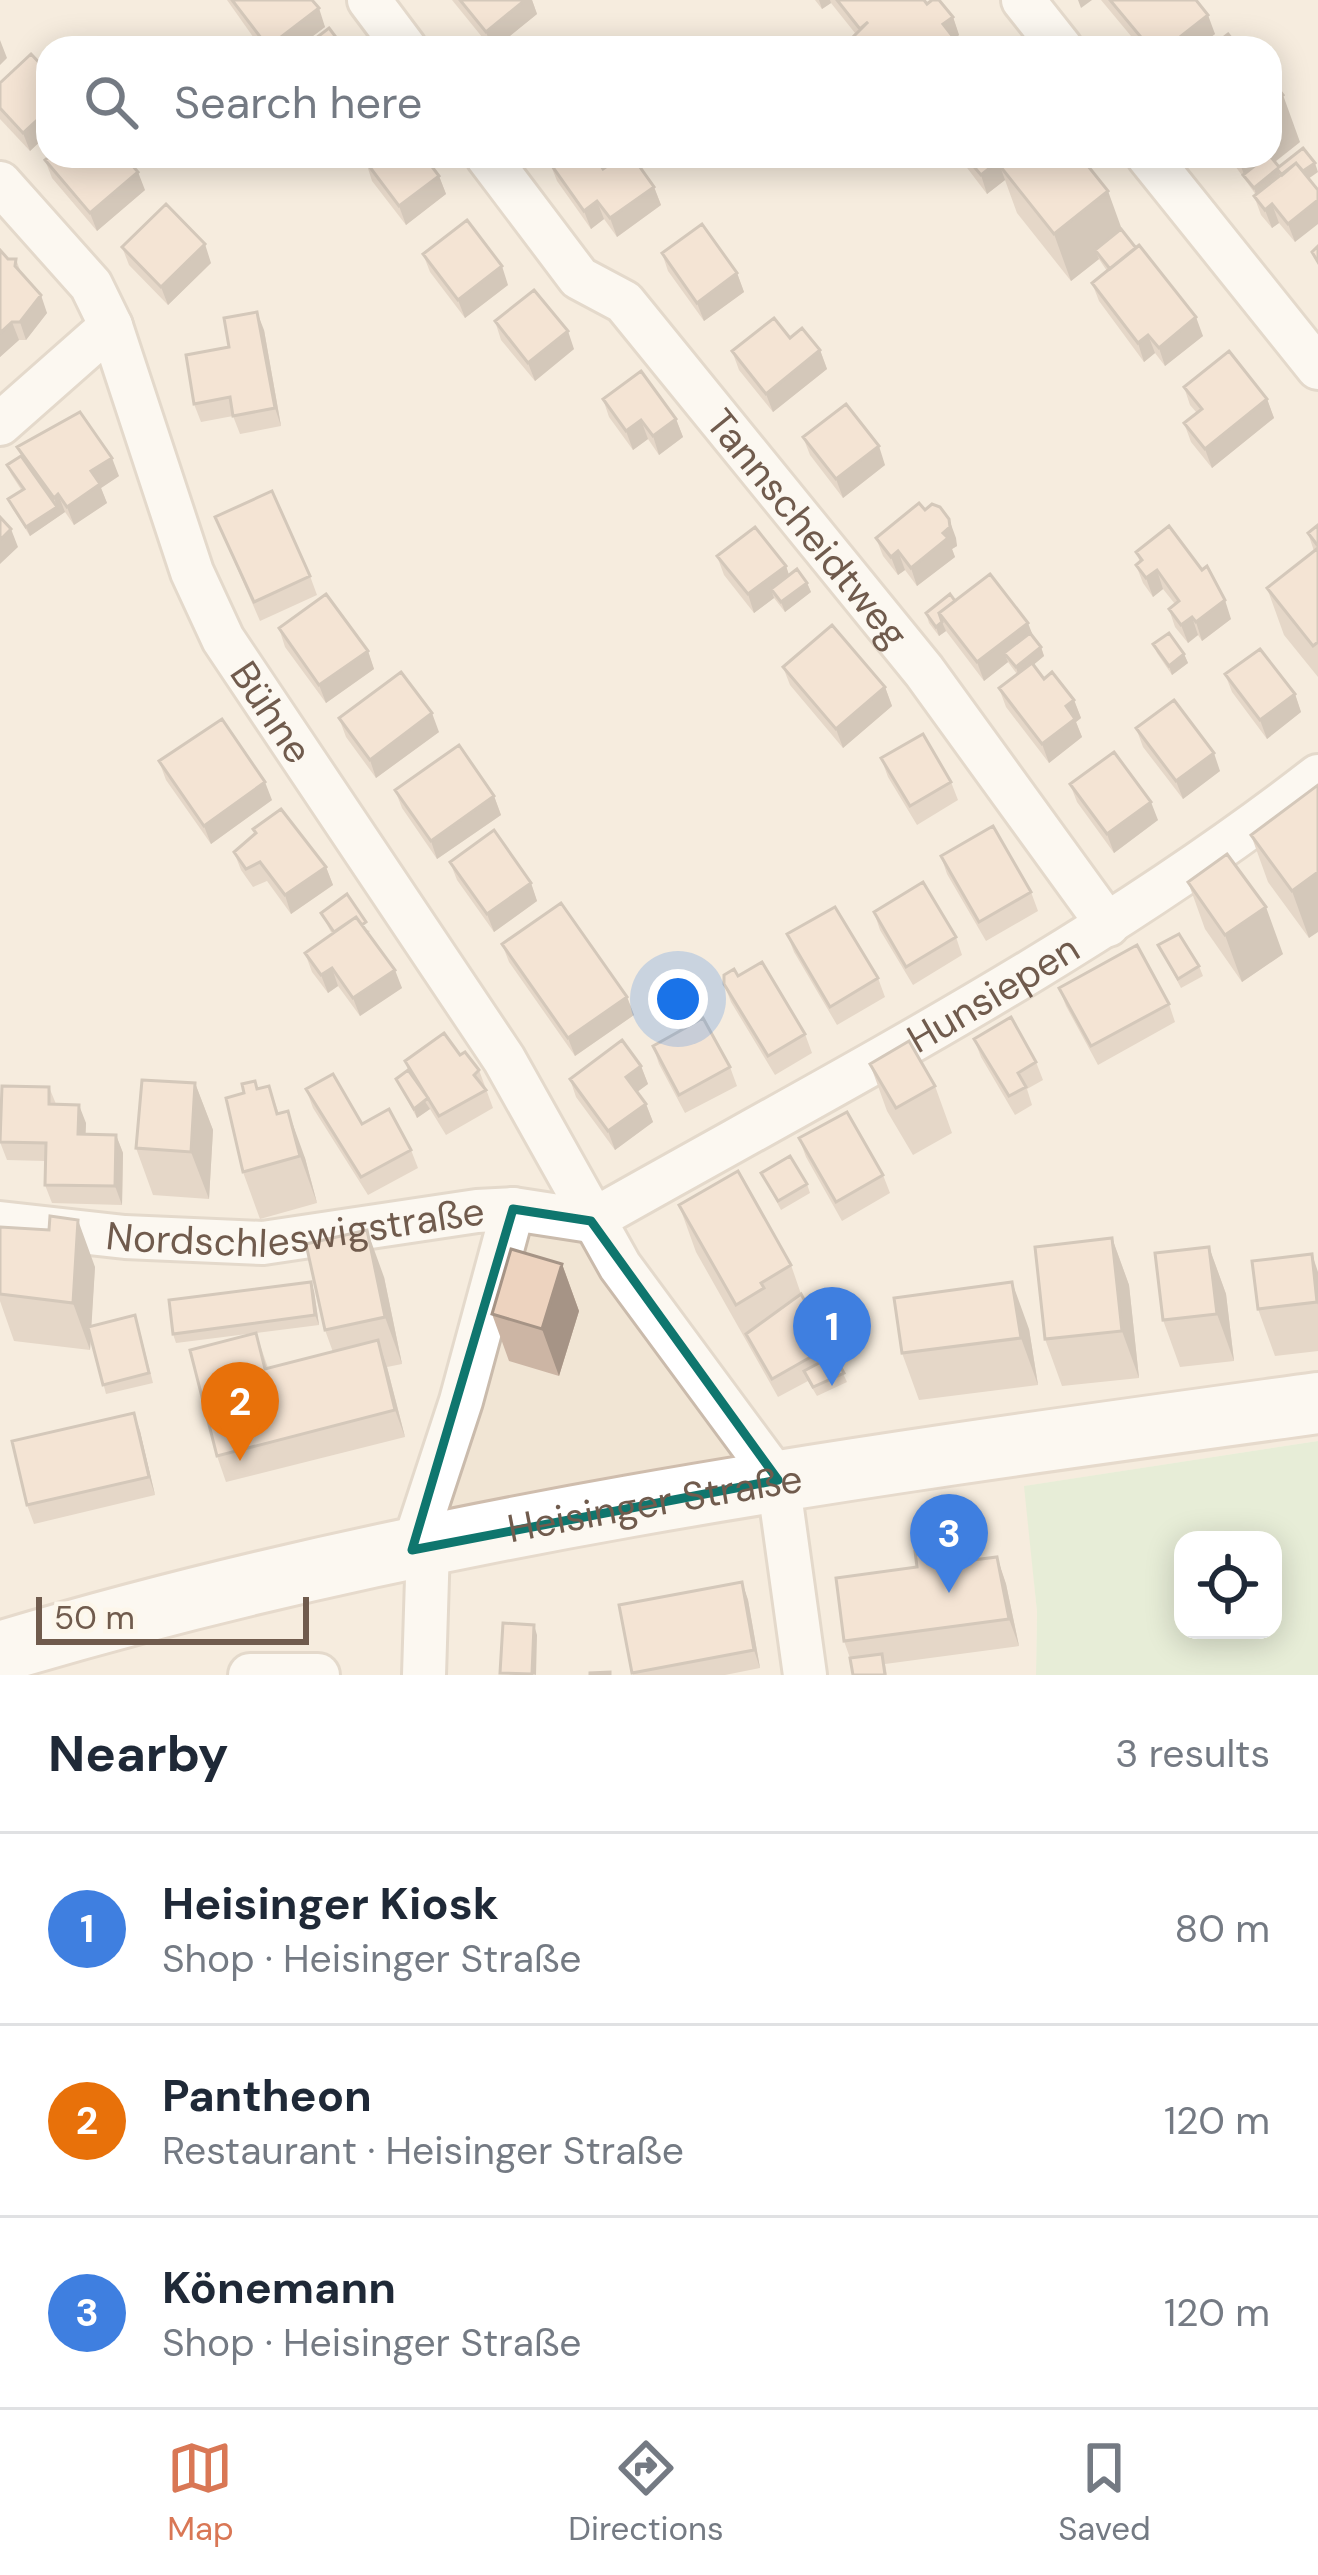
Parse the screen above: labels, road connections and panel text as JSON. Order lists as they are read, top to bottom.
{
  "streets": {
    "main road": ["Heisinger Straße"],
    "street": [
      "Tannscheidtweg",
      "Bühne",
      "Hunsiepen",
      "Nordschleswigstraße"
    ]
  },
  "crossings": [
    ["Tannscheidtweg", "Hunsiepen"],
    ["Bühne", "Hunsiepen"],
    ["Bühne", "Nordschleswigstraße"],
    ["Bühne", "Heisinger Straße"],
    ["Hunsiepen", "Nordschleswigstraße"]
  ],
  "scale_bar": "50 m",
  "page": {
    "search": "Search here",
    "pins": ["1", "2", "3"],
    "scale": "50 m",
    "heading": ["Nearby", "3 results"],
    "list": [
      {
        "mark": "1",
        "name": "Heisinger Kiosk",
        "note": "Shop · Heisinger Straße",
        "value": "80 m"
      },
      {
        "mark": "2",
        "name": "Pantheon",
        "note": "Restaurant · Heisinger Straße",
        "value": "120 m"
      },
      {
        "mark": "3",
        "name": "Könemann",
        "note": "Shop · Heisinger Straße",
        "value": "120 m"
      }
    ],
    "nav": ["Map", "Directions", "Saved"]
  }
}
